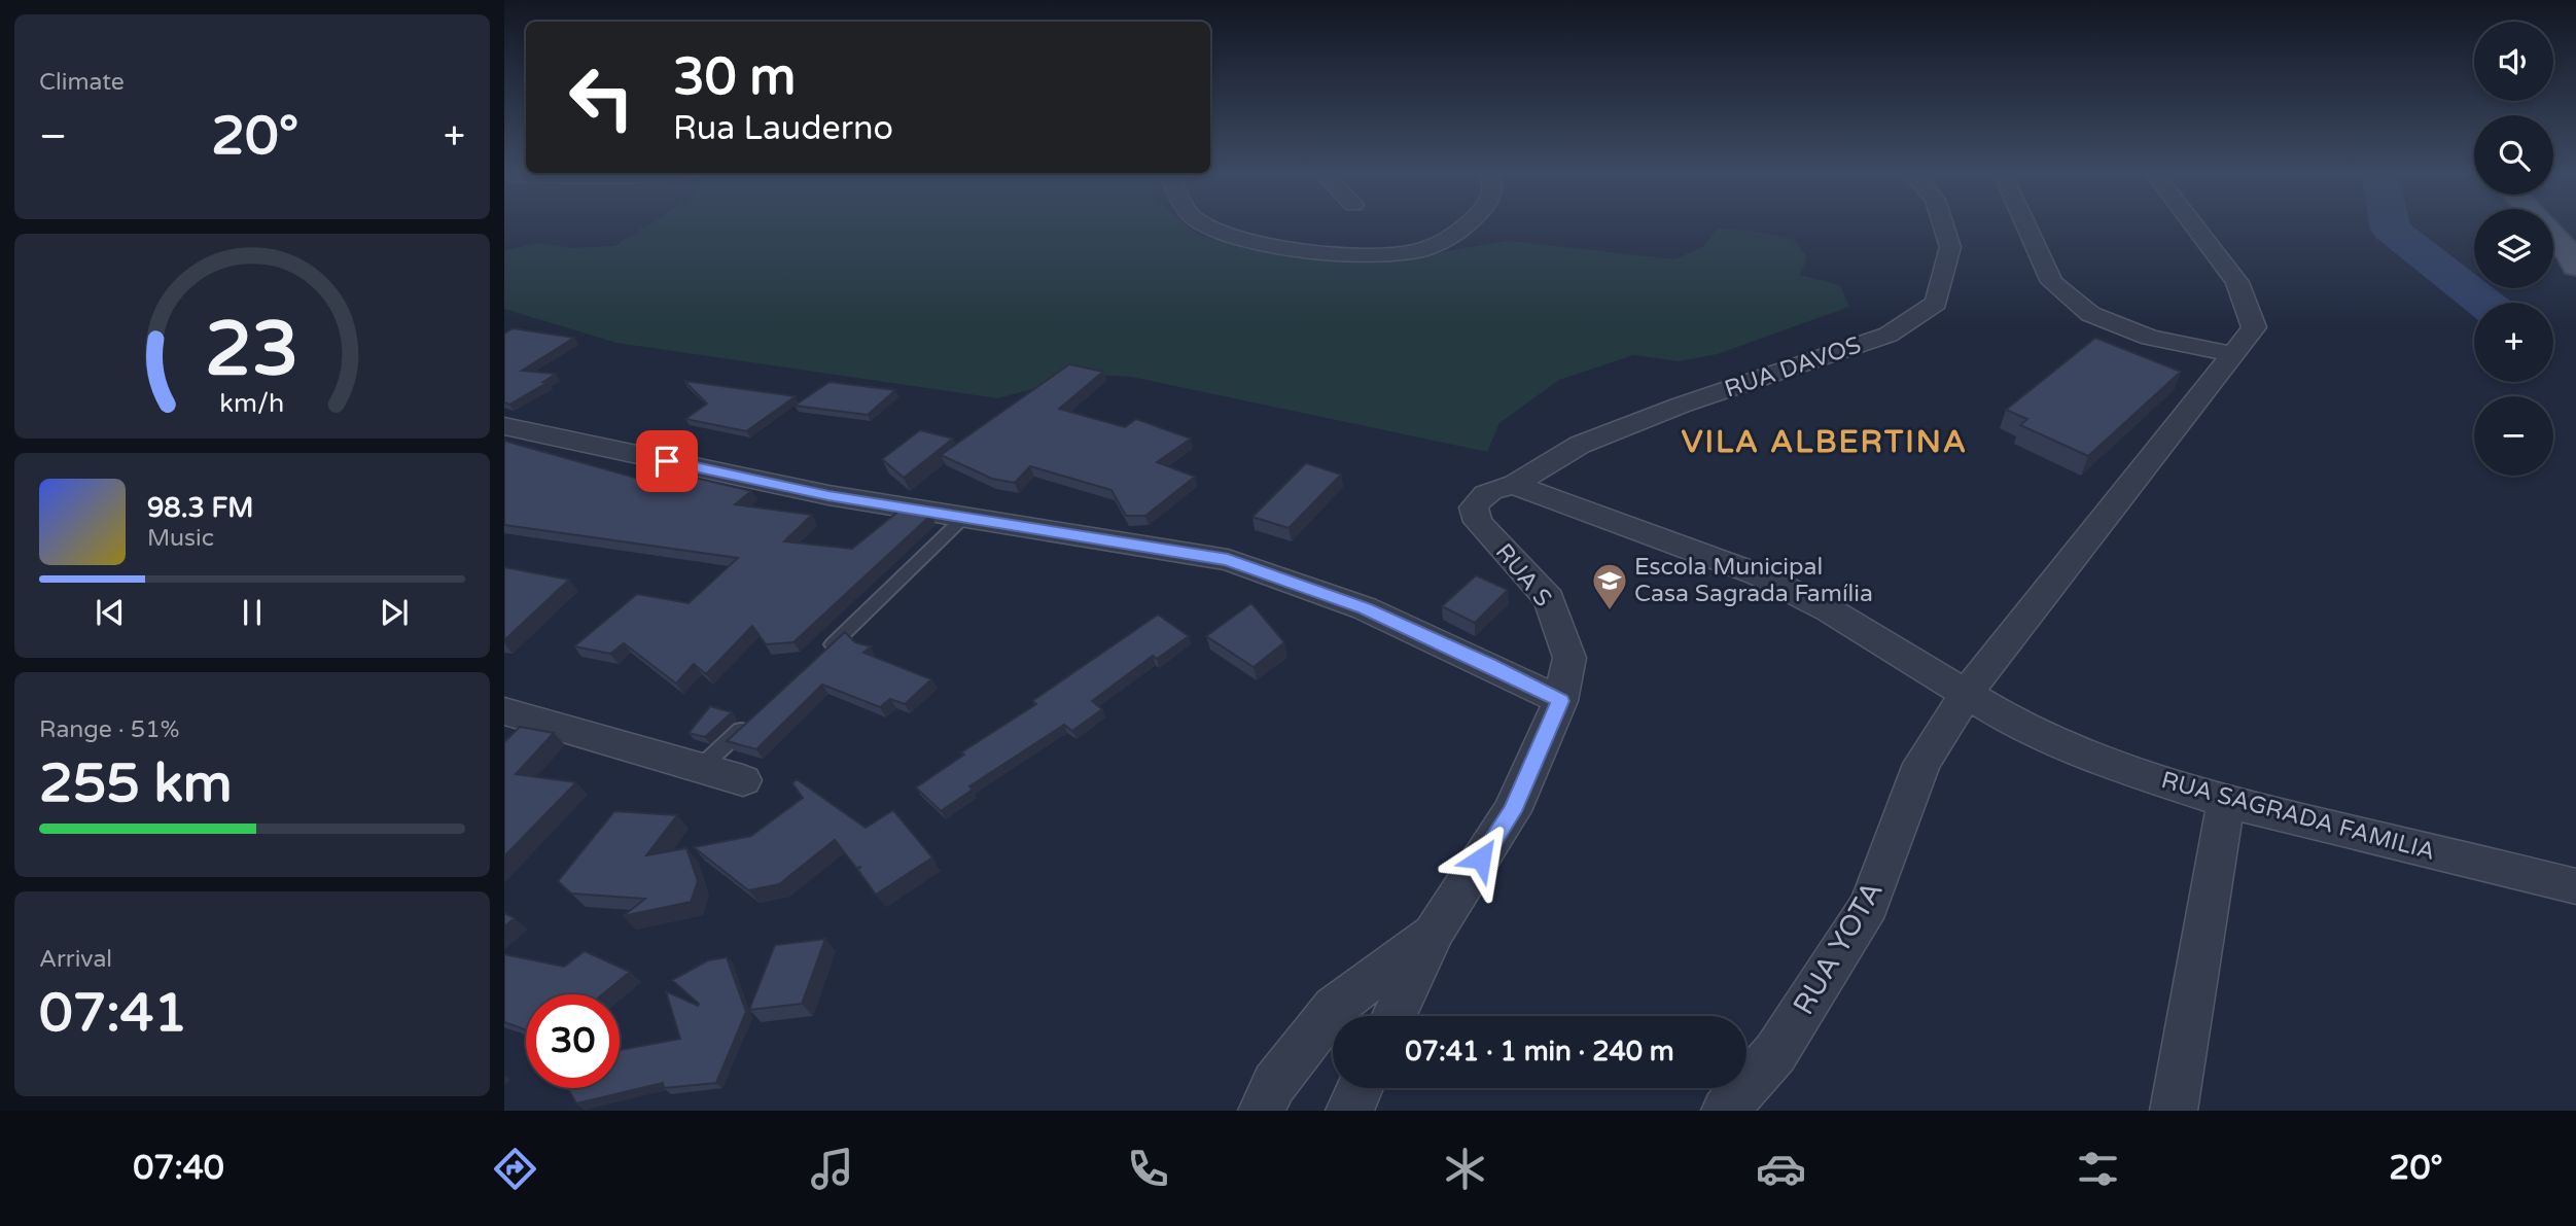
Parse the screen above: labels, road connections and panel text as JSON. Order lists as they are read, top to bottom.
{
  "streets": {
    "street": [
      "RUA DAVOS",
      "RUA S",
      "RUA SAGRADA FAMILIA",
      "RUA YOTA"
    ]
  },
  "crossings": [
    ["RUA DAVOS", "RUA S"],
    ["RUA DAVOS", "RUA SAGRADA FAMILIA"],
    ["RUA S", "RUA SAGRADA FAMILIA"],
    ["RUA SAGRADA FAMILIA", "RUA YOTA"]
  ],
  "districts": ["VILA ALBERTINA"],
  "places": {
    "school or university": ["Escola Municipal Casa Sagrada Família"]
  },
  "page": {
    "tile": [
      "Climate",
      ["Range · 51%", "255 km"],
      ["Arrival", "07:41"]
    ],
    "map_buttons": ["+", "−"],
    "turn": ["30 m", "Rua Lauderno"],
    "heat": ["−", "20°", "+"],
    "song": ["98.3 FM", "Music"],
    "limit": "30",
    "trip": "07:41 · 1 min · 240 m",
    "tabs": ["07:40", "20°"],
    "gauge": ["23", "km/h"]
  }
}
